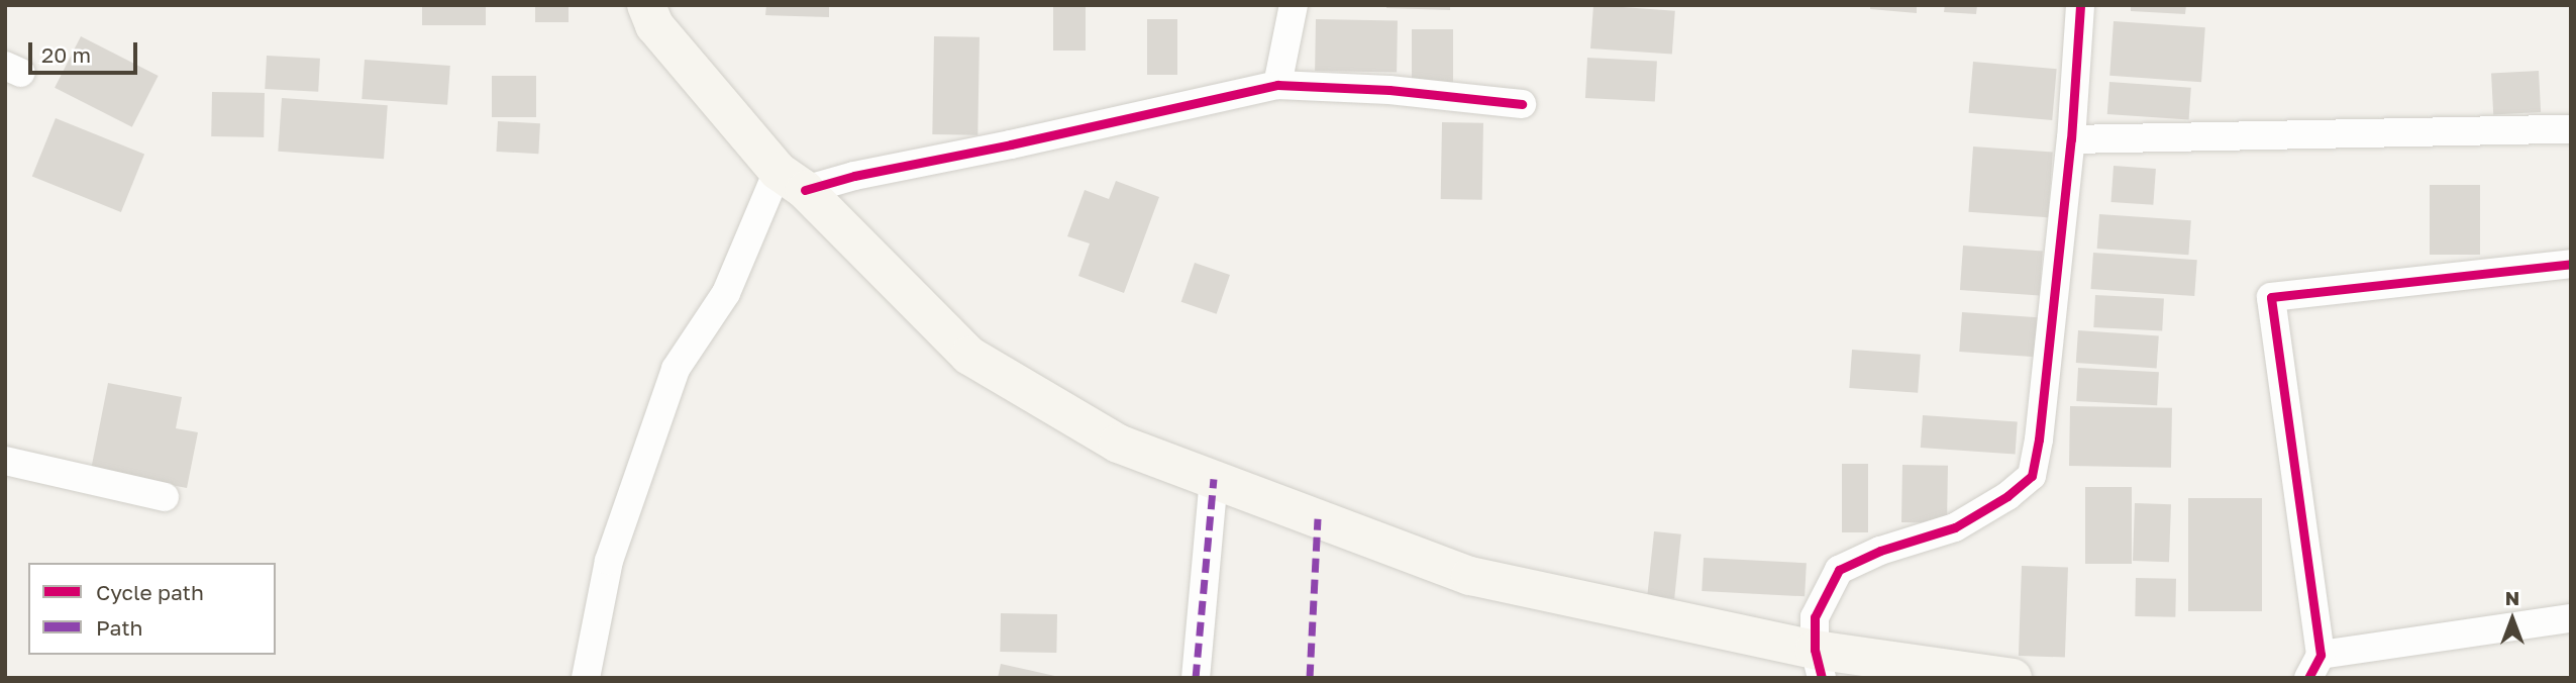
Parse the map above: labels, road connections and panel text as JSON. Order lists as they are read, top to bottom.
{
  "legend": ["Cycle path", "Path"],
  "scale_bar": "20 m",
  "north": "top"
}
